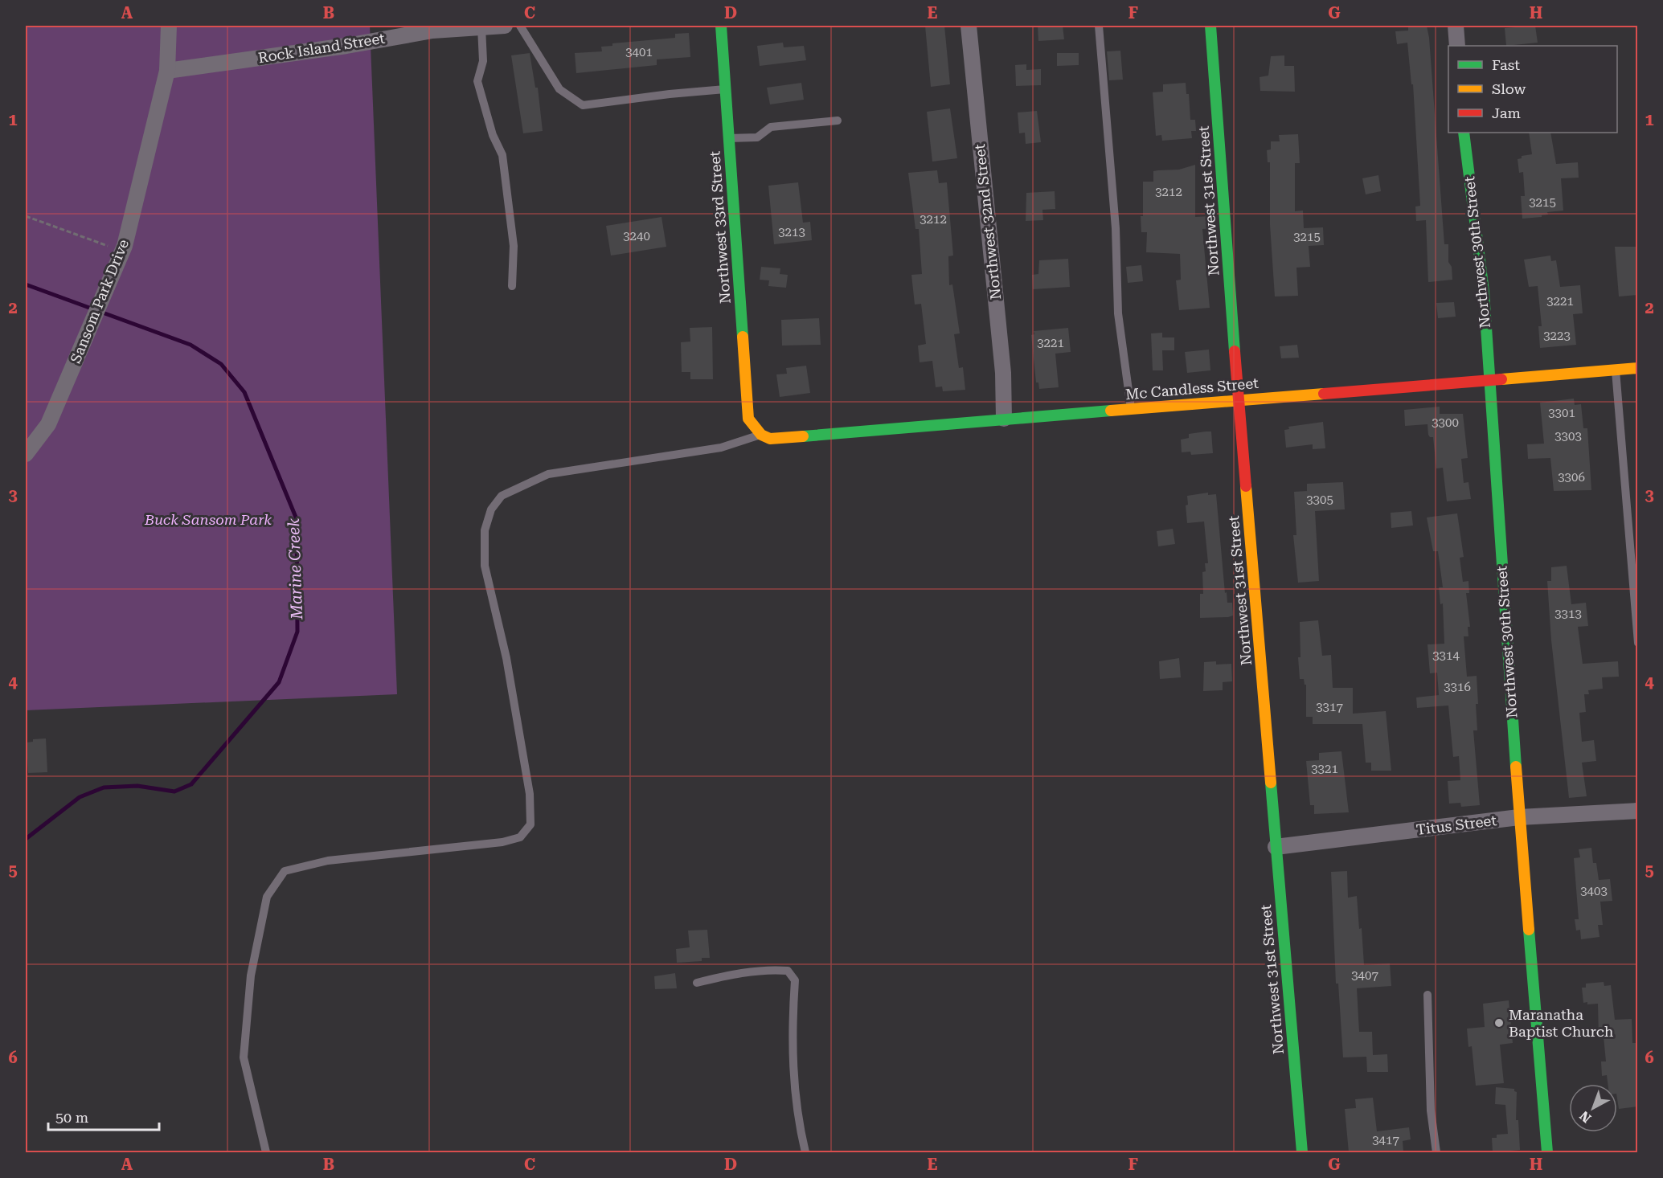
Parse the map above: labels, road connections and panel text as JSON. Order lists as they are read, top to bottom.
{
  "streets": {
    "street": [
      "Rock Island Street",
      "Northwest 31st Street",
      "Northwest 32nd Street",
      "Northwest 33rd Street",
      "Northwest 30th Street",
      "Sansom Park Drive",
      "Mc Candless Street",
      "Titus Street"
    ]
  },
  "crossings": [
    ["Rock Island Street", "Sansom Park Drive"],
    ["Northwest 31st Street", "Mc Candless Street"],
    ["Northwest 31st Street", "Titus Street"],
    ["Northwest 32nd Street", "Mc Candless Street"],
    ["Northwest 33rd Street", "Mc Candless Street"],
    ["Northwest 30th Street", "Mc Candless Street"],
    ["Northwest 30th Street", "Titus Street"]
  ],
  "water": ["Marine Creek"],
  "parks": ["Buck Sansom Park"],
  "places": ["Maranatha Baptist Church"],
  "house_numbers": [
    "3401",
    "3212",
    "3215",
    "3212",
    "3213",
    "3240",
    "3215",
    "3221",
    "3223",
    "3221",
    "3301",
    "3300",
    "3303",
    "3306",
    "3305",
    "3313",
    "3314",
    "3316",
    "3317",
    "3321",
    "3403",
    "3407",
    "3417"
  ],
  "legend": ["Fast", "Slow", "Jam"],
  "scale_bar": "50 m",
  "north": "bottom left",
  "grid": {
    "columns": [
      "A",
      "B",
      "C",
      "D",
      "E",
      "F",
      "G",
      "H"
    ],
    "rows": [
      "1",
      "2",
      "3",
      "4",
      "5",
      "6"
    ]
  }
}
